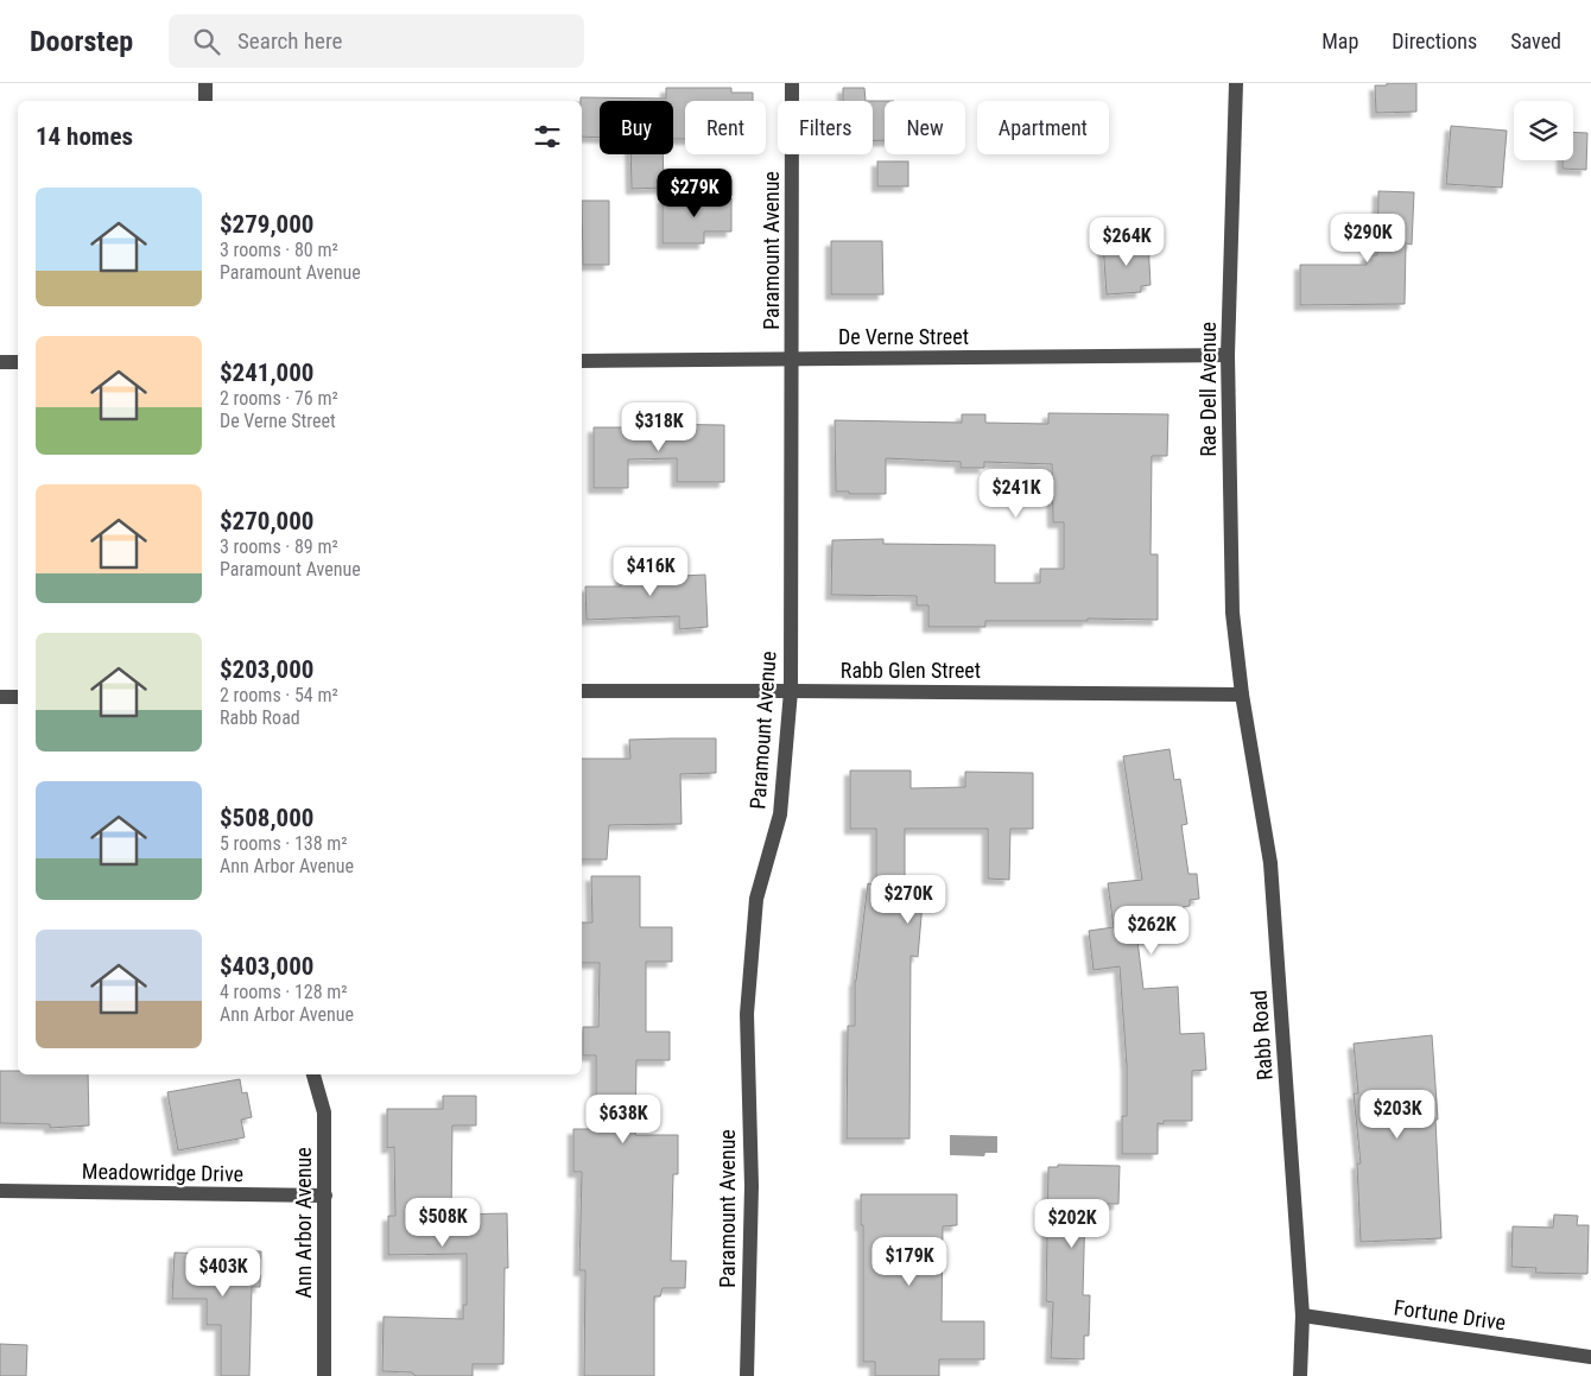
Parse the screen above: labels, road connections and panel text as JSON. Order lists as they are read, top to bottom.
{
  "streets": {
    "street": [
      "Paramount Avenue",
      "De Verne Street",
      "Rae Dell Avenue",
      "Rabb Glen Street",
      "Rabb Road",
      "Meadowridge Drive",
      "Ann Arbor Avenue",
      "Fortune Drive"
    ]
  },
  "crossings": [
    ["Paramount Avenue", "De Verne Street"],
    ["Paramount Avenue", "Rabb Glen Street"],
    ["De Verne Street", "Rae Dell Avenue"],
    ["Rae Dell Avenue", "Rabb Glen Street"],
    ["Rae Dell Avenue", "Rabb Road"],
    ["Rabb Glen Street", "Rabb Road"],
    ["Rabb Road", "Fortune Drive"],
    ["Meadowridge Drive", "Ann Arbor Avenue"]
  ],
  "page": {
    "header": "Doorstep",
    "search": "Search here",
    "nav": ["Map", "Directions", "Saved"],
    "chip": [
      "Buy",
      "Rent",
      "Filters",
      "New",
      "Apartment"
    ],
    "heading": "14 homes",
    "price": [
      "$279K",
      "$290K",
      "$264K",
      "$318K",
      "$241K",
      "$416K",
      "$270K",
      "$262K",
      "$203K",
      "$638K",
      "$508K",
      "$202K",
      "$179K",
      "$403K"
    ],
    "list": [
      {
        "name": "$279,000",
        "note": "3 rooms · 80 m² · Paramount Avenue"
      },
      {
        "name": "$241,000",
        "note": "2 rooms · 76 m² · De Verne Street"
      },
      {
        "name": "$270,000",
        "note": "3 rooms · 89 m² · Paramount Avenue"
      },
      {
        "name": "$203,000",
        "note": "2 rooms · 54 m² · Rabb Road"
      },
      {
        "name": "$508,000",
        "note": "5 rooms · 138 m² · Ann Arbor Avenue"
      },
      {
        "name": "$403,000",
        "note": "4 rooms · 128 m² · Ann Arbor Avenue"
      }
    ]
  }
}
